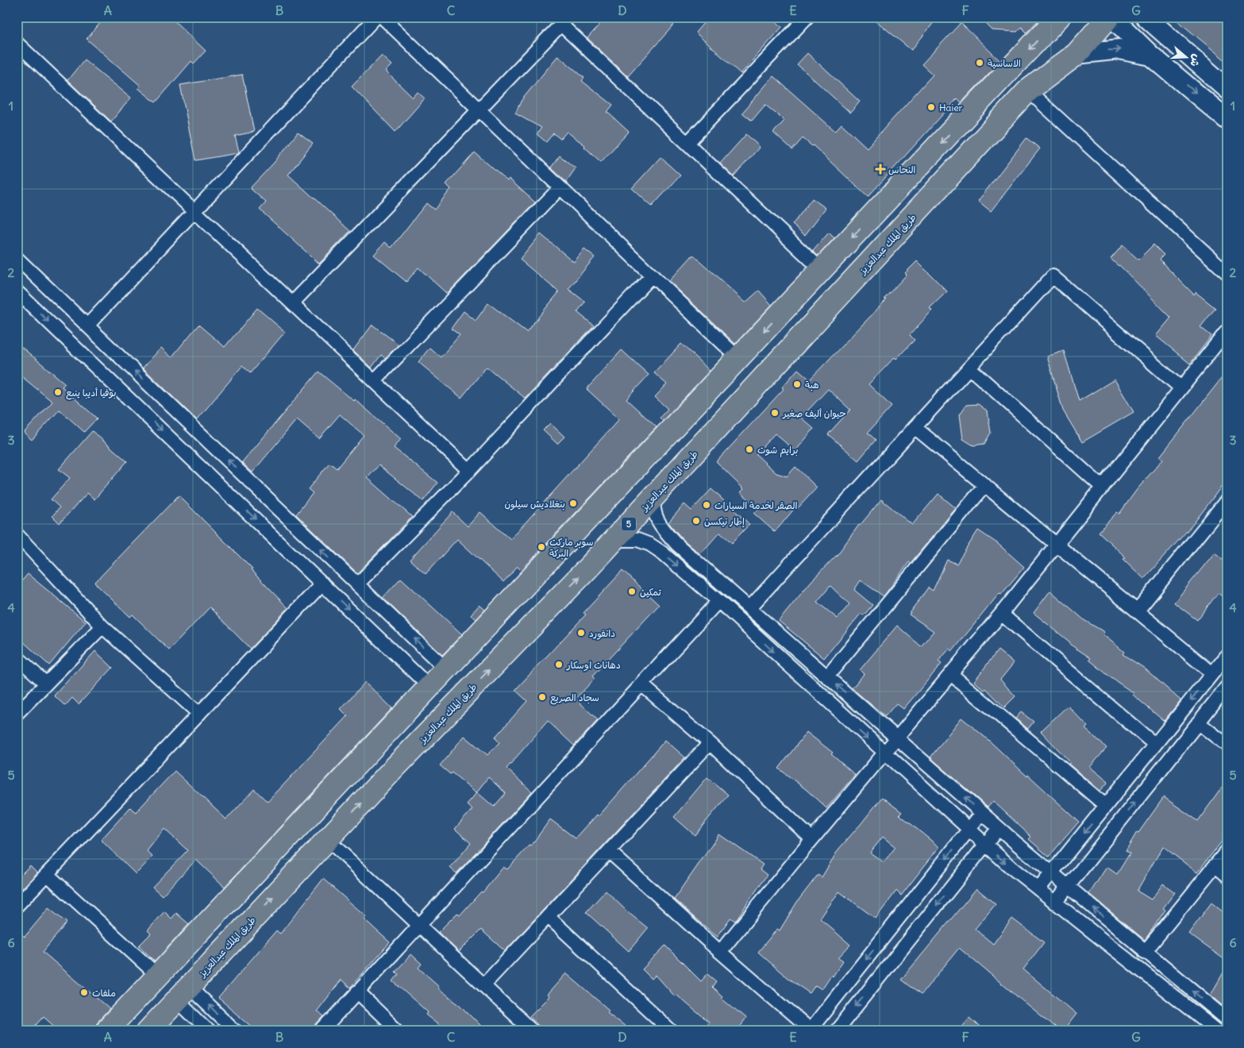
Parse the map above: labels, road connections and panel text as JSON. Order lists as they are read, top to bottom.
{
  "streets": {
    "highway": ["طريق الملك عبدالعزيز", "5"]
  },
  "places": {
    "other": [
      "الاساسية",
      "Haier",
      "هبة",
      "بوفيا أديبا ينبع",
      "حيوان أليف صغير",
      "برايم شوت",
      "بنغلاديش سيلون",
      "الصقر لخدمة السيارات",
      "إطار نيكسن",
      "سوبر ماركت البركة",
      "تمكين",
      "دانفورد",
      "دهانات اوسكار",
      "سجاد الصريع",
      "ملفات"
    ],
    "health": ["النحاس"]
  },
  "north": "right",
  "grid": {
    "columns": [
      "A",
      "B",
      "C",
      "D",
      "E",
      "F",
      "G"
    ],
    "rows": [
      "1",
      "2",
      "3",
      "4",
      "5",
      "6"
    ]
  }
}
